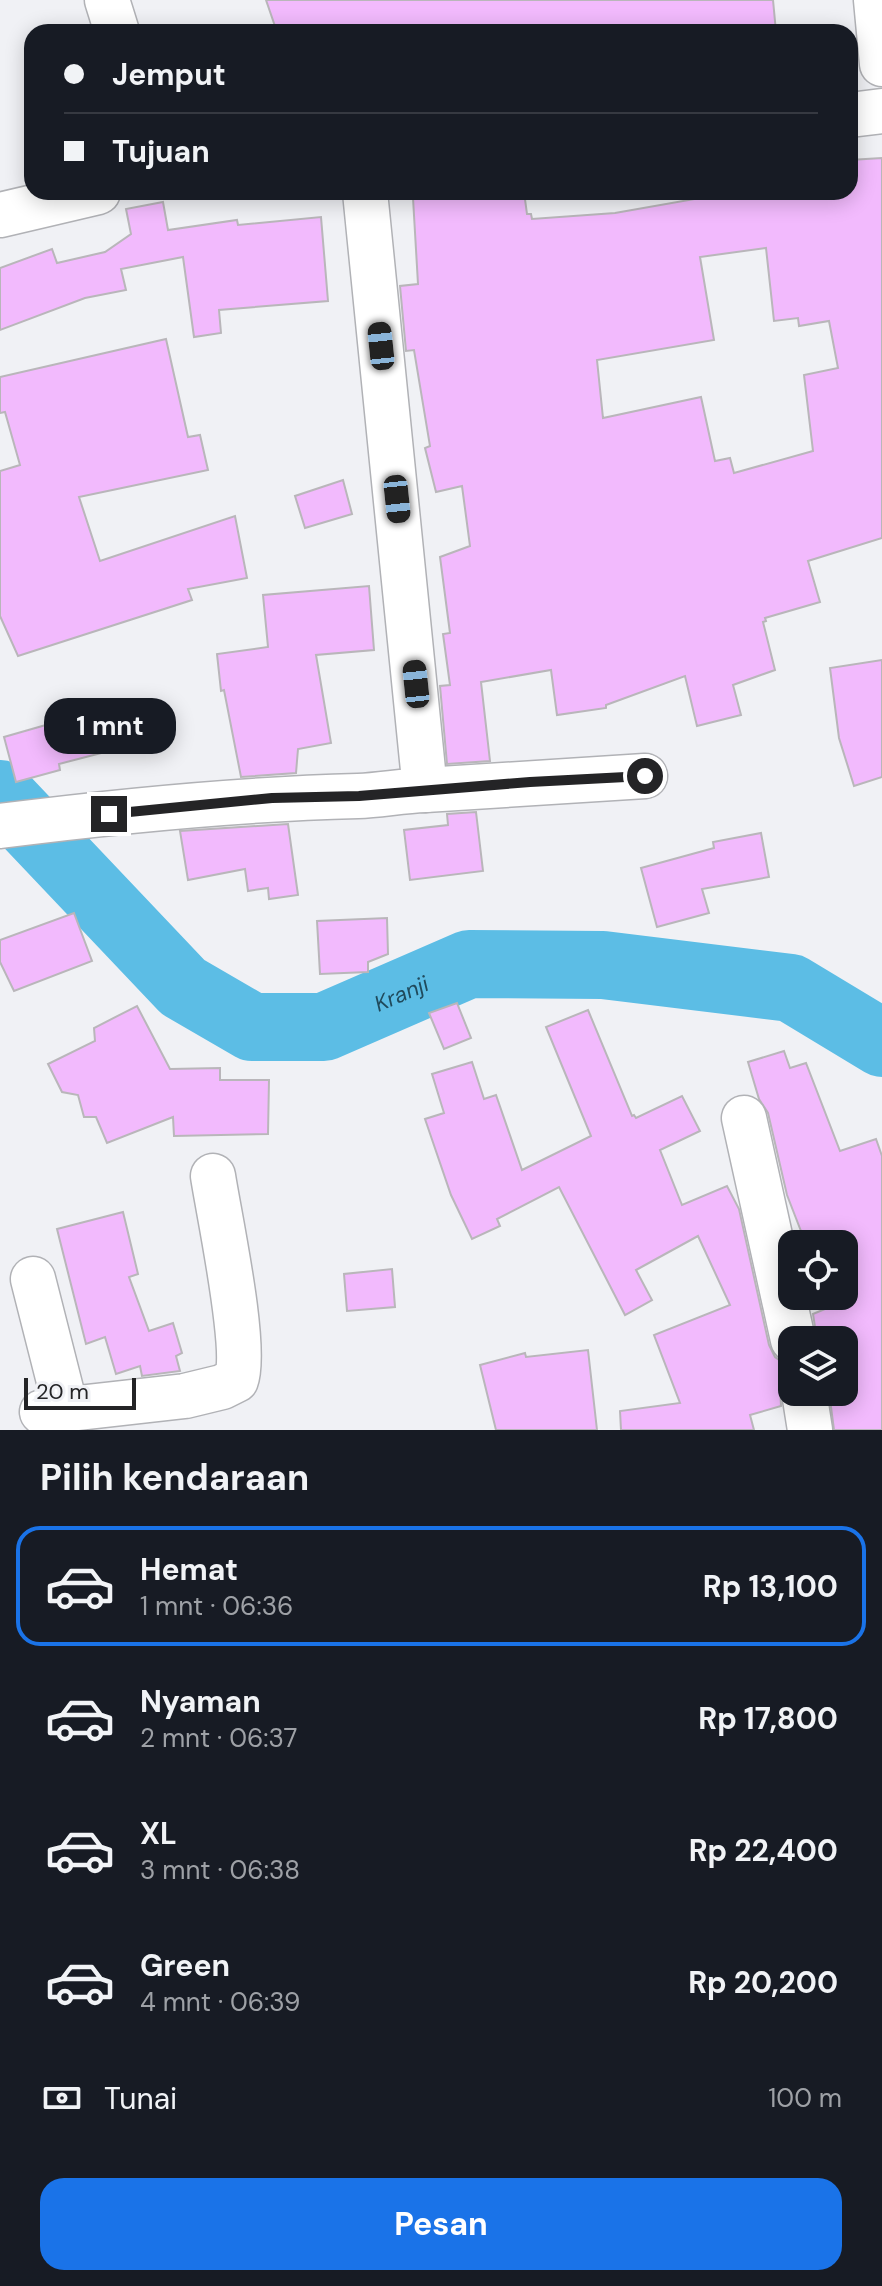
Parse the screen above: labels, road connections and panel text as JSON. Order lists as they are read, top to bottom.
{
  "water": ["Kranji"],
  "scale_bar": "20 m",
  "page": {
    "banner": ["Jemput", "Tujuan"],
    "bubble": "1 mnt",
    "scale": "20 m",
    "heading": "Pilih kendaraan",
    "list": [
      {
        "name": "Hemat",
        "note": "1 mnt · 06:36",
        "value": "Rp 13,100"
      },
      {
        "name": "Nyaman",
        "note": "2 mnt · 06:37",
        "value": "Rp 17,800"
      },
      {
        "name": "XL",
        "note": "3 mnt · 06:38",
        "value": "Rp 22,400"
      },
      {
        "name": "Green",
        "note": "4 mnt · 06:39",
        "value": "Rp 20,200"
      }
    ],
    "pay": ["Tunai", "100 m"],
    "buttons": "Pesan"
  }
}
